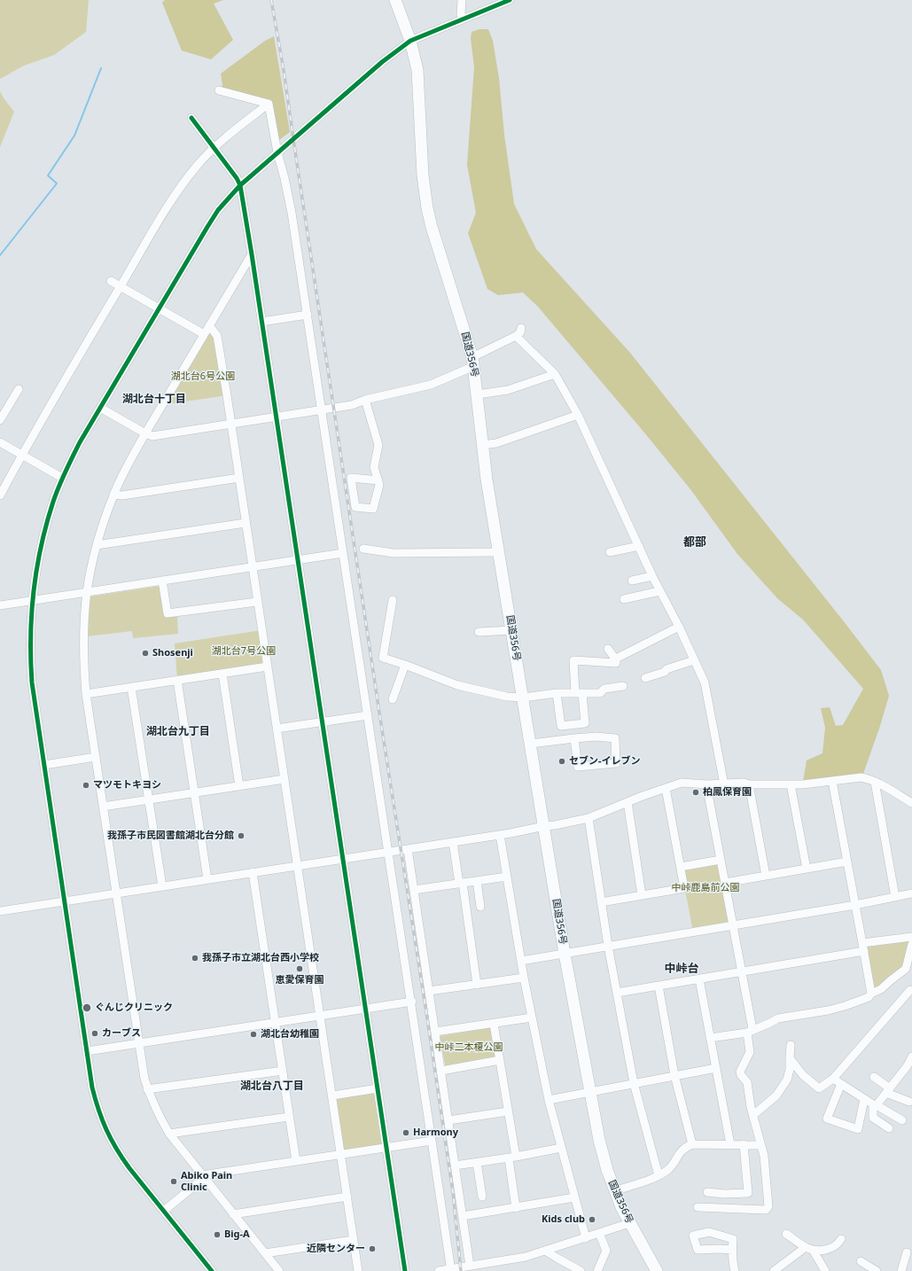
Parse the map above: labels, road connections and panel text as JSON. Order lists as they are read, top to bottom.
{
  "streets": {
    "highway": ["国道356号"]
  },
  "districts": [
    "湖北台十丁目",
    "都部",
    "湖北台九丁目",
    "中峠台",
    "湖北台八丁目"
  ],
  "parks": [
    "湖北台6号公園",
    "湖北台7号公園",
    "中峠鹿島前公園",
    "中峠二本榎公園"
  ],
  "places": [
    "Shosenji",
    "セブン-イレブン",
    "マツモトキヨシ",
    "柏鳳保育園",
    "我孫子市民図書館湖北台分館",
    "我孫子市立湖北台西小学校",
    "恵愛保育園",
    "ぐんじクリニック",
    "カーブス",
    "湖北台幼稚園",
    "Harmony",
    "Abiko Pain Clinic",
    "Kids club",
    "Big-A",
    "近隣センター"
  ]
}
